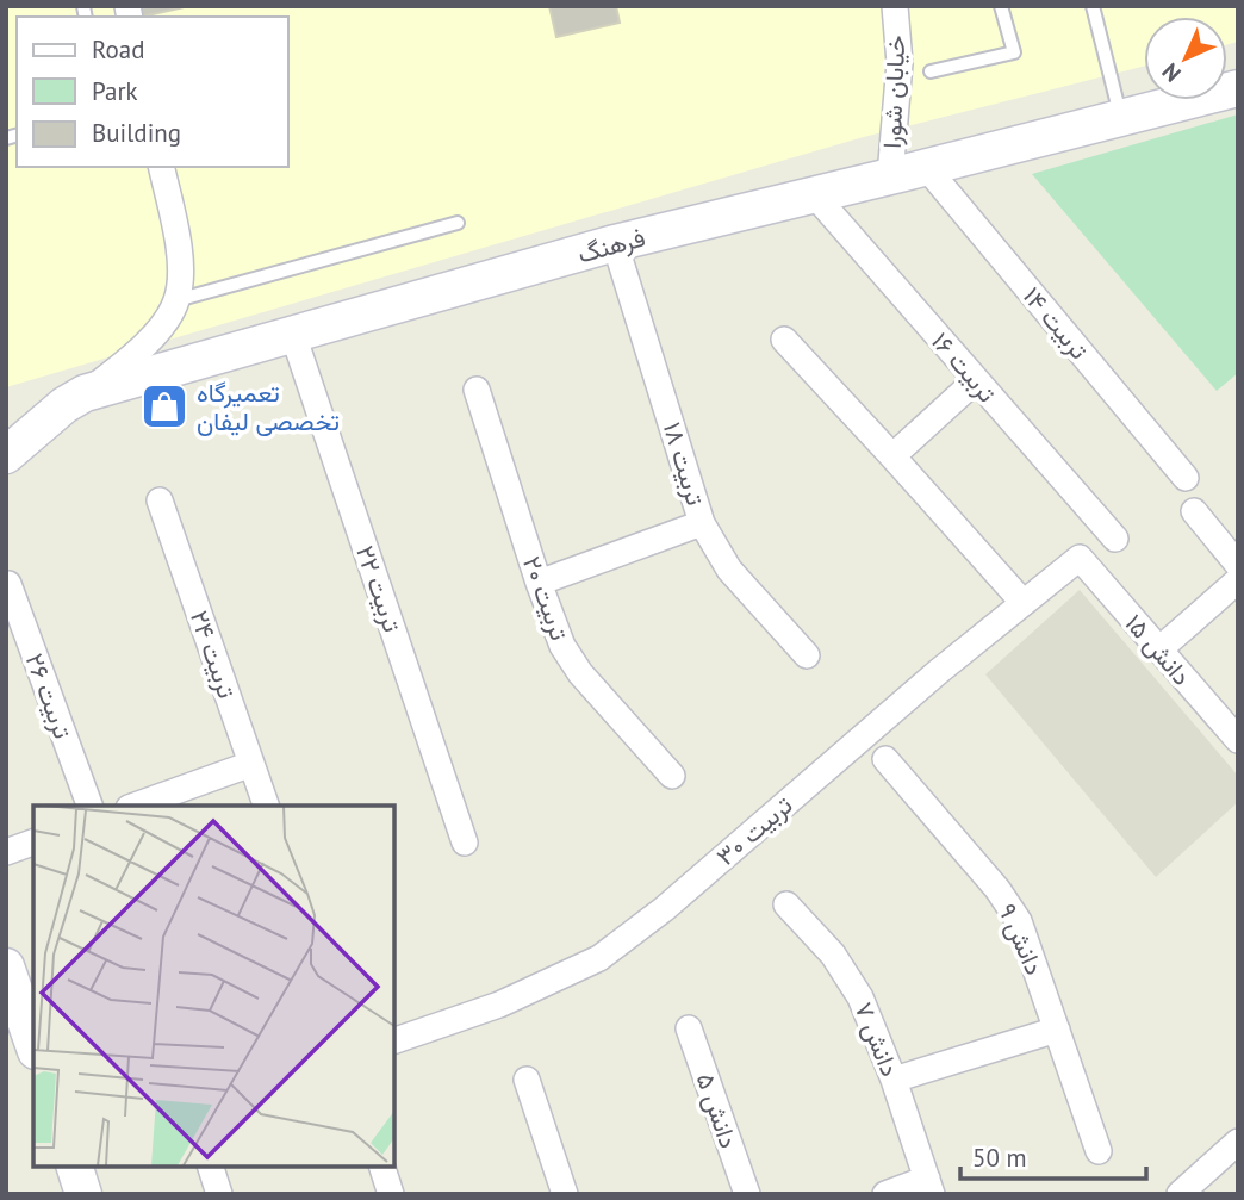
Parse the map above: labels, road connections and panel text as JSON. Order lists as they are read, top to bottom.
{
  "streets": {
    "main road": ["فرهنگ"],
    "street": [
      "خیابان شورا",
      "تربیت ۱۴",
      "تربیت ۱۶",
      "تربیت ۱۸",
      "تربیت ۲۲",
      "تربیت ۲۰",
      "دانش ۱۵",
      "تربیت ۲۴",
      "تربیت ۲۶",
      "تربیت ۳۰",
      "دانش ۹",
      "دانش ۷",
      "دانش ۵"
    ]
  },
  "crossings": [
    ["خیابان شورا", "فرهنگ"],
    ["فرهنگ", "تربیت ۱۴"],
    ["فرهنگ", "تربیت ۱۶"],
    ["فرهنگ", "تربیت ۱۸"],
    ["فرهنگ", "تربیت ۲۲"],
    ["دانش ۱۵", "تربیت ۳۰"]
  ],
  "places": {
    "shop": ["تعمیرگاه تخصصی لیفان"]
  },
  "legend": ["Road", "Park", "Building"],
  "scale_bar": "50 m",
  "north": "bottom left"
}
